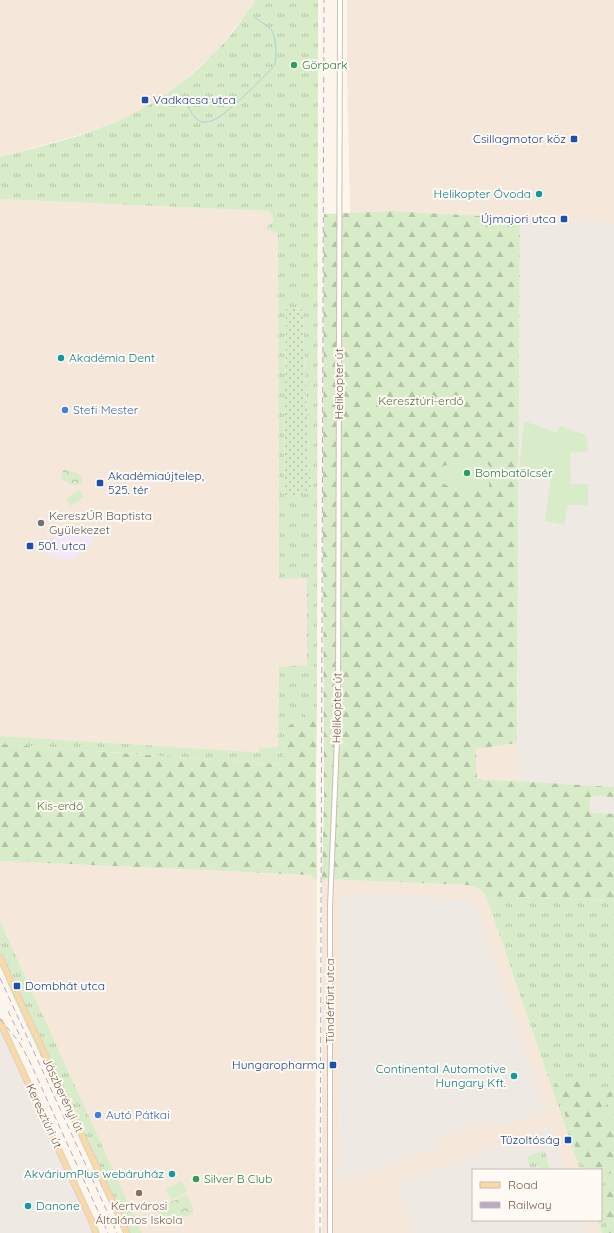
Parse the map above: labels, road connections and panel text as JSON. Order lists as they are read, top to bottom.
{
  "streets": {
    "main road": ["Jászberényi út", "Keresztúri út"],
    "street": ["Helikopter út", "Tündérfürt utca"]
  },
  "crossings": [
    ["Helikopter út", "Tündérfürt utca"]
  ],
  "parks": ["Keresztúri-erdő", "Kis-erdő"],
  "places": {
    "other": [
      "Görpark",
      "Helikopter Óvoda",
      "Akadémia Dent",
      "Stefi Mester",
      "Bombatölcsér",
      "KereszÚR Baptista Gyülekezet",
      "Continental Automotive Hungary Kft.",
      "Autó Pátkai",
      "AkváriumPlus webáruház",
      "Silver B Club",
      "Kertvárosi Általános Iskola",
      "Danone"
    ],
    "transit": [
      "Vadkacsa utca",
      "Csillagmotor köz",
      "Újmajori utca",
      "Akadémiaújtelep, 525. tér",
      "501. utca",
      "Dombhát utca",
      "Hungaropharma",
      "Tűzoltóság"
    ]
  },
  "legend": ["Road", "Railway"]
}
